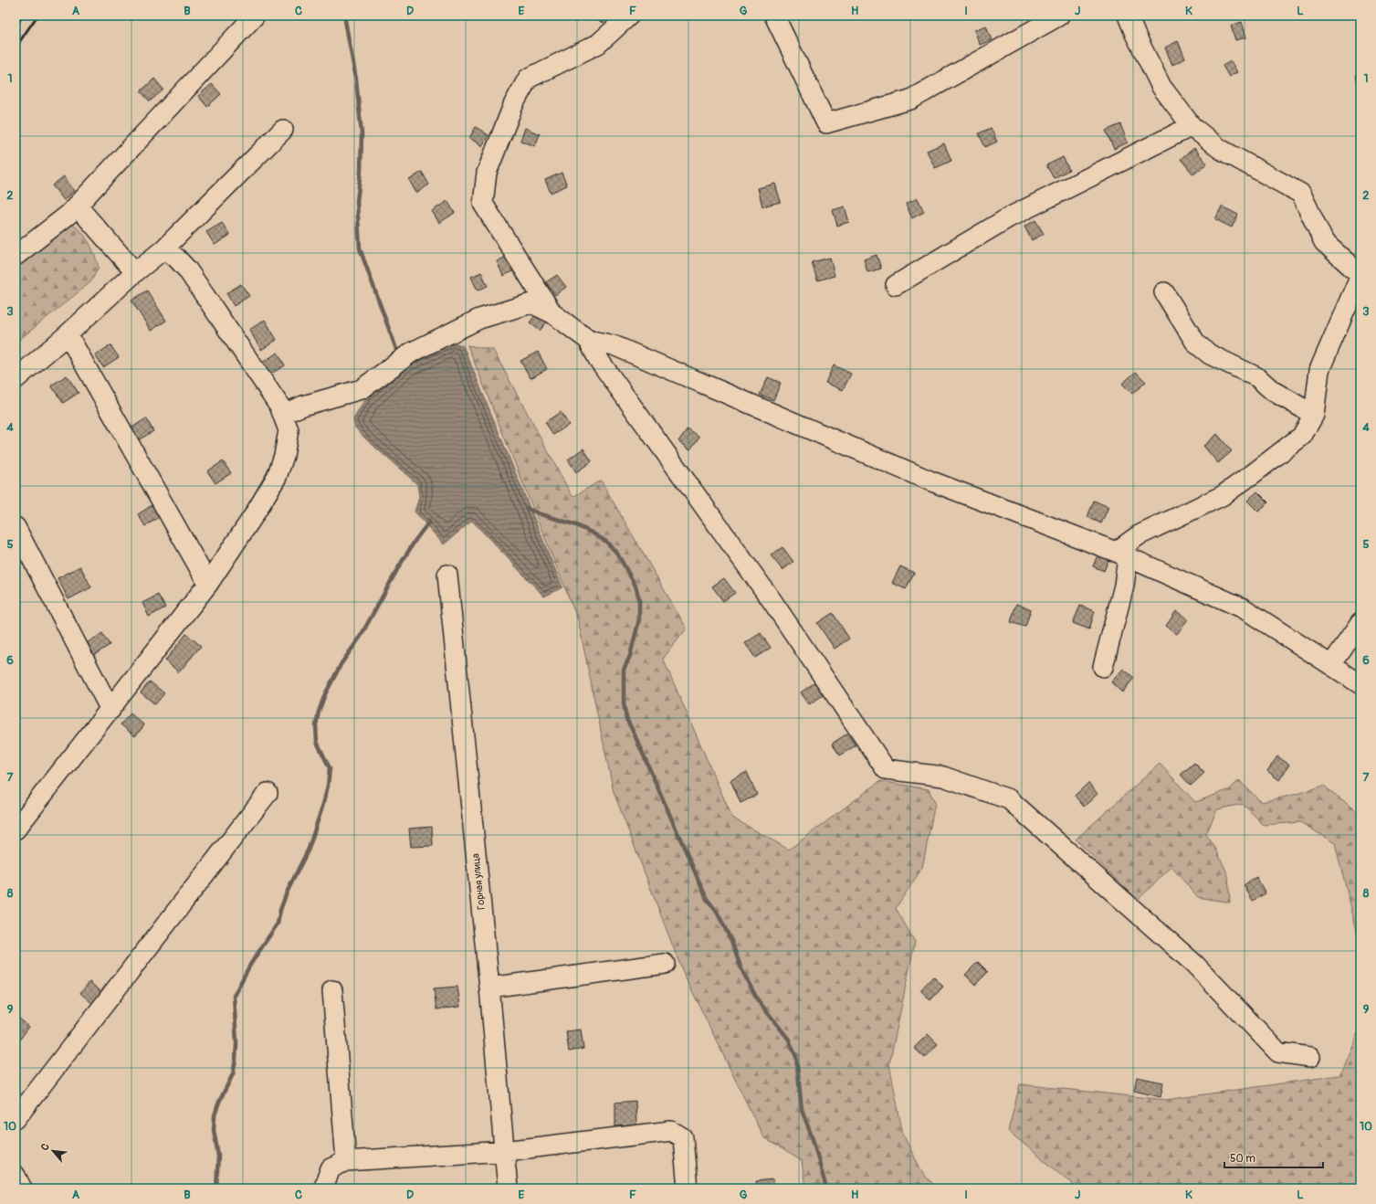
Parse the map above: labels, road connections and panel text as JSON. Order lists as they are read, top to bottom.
{
  "streets": {
    "street": ["Горная улица"]
  },
  "scale_bar": "50 m",
  "north": "top left",
  "grid": {
    "columns": [
      "A",
      "B",
      "C",
      "D",
      "E",
      "F",
      "G",
      "H",
      "I",
      "J",
      "K",
      "L"
    ],
    "rows": [
      "1",
      "2",
      "3",
      "4",
      "5",
      "6",
      "7",
      "8",
      "9",
      "10"
    ]
  }
}
